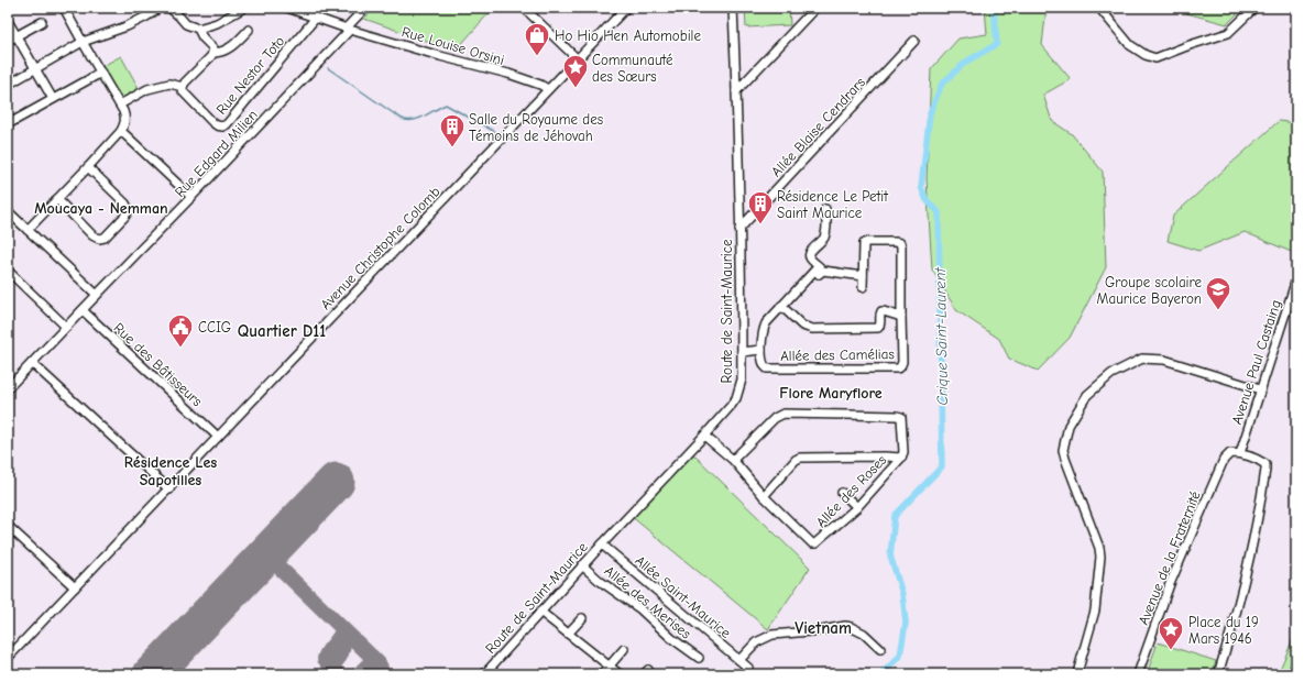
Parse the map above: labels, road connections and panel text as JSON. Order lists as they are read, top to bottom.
{
  "streets": {
    "street": [
      "Rue Louise Orsini",
      "Rue Nestor Toto",
      "Allée Blaise Cendrars",
      "Rue Edgard Milien",
      "Avenue Christophe Colomb",
      "Route de Saint-Maurice",
      "Allée des Camélias",
      "Avenue Paul Castaing",
      "Rue des Bâtisseurs",
      "Allée des Roses",
      "Avenue de la Fraternité",
      "Allée Saint-Maurice",
      "Allée des Merises"
    ]
  },
  "crossings": [
    ["Rue Louise Orsini", "Rue Nestor Toto"],
    ["Rue Louise Orsini", "Rue Edgard Milien"],
    ["Rue Louise Orsini", "Avenue Christophe Colomb"],
    ["Allée Blaise Cendrars", "Route de Saint-Maurice"],
    ["Rue Edgard Milien", "Rue des Bâtisseurs"],
    ["Avenue Christophe Colomb", "Rue des Bâtisseurs"],
    ["Route de Saint-Maurice", "Allée des Roses"],
    ["Route de Saint-Maurice", "Allée Saint-Maurice"],
    ["Route de Saint-Maurice", "Allée des Merises"],
    ["Avenue Paul Castaing", "Avenue de la Fraternité"]
  ],
  "districts": [
    "Moucaya - Nemman",
    "Quartier D11",
    "Flore Maryflore",
    "Résidence Les Sapotilles",
    "Vietnam"
  ],
  "water": ["Crique Saint-Laurent"],
  "places": {
    "shop": ["Ho Hio Hen Automobile"],
    "place": ["Communauté des Sœurs", "Place du 19 Mars 1946"],
    "building": ["Salle du Royaume des Témoins de Jéhovah", "Résidence Le Petit Saint Maurice"],
    "school or university": ["Groupe scolaire Maurice Bayeron"],
    "public building": ["CCIG"]
  }
}
